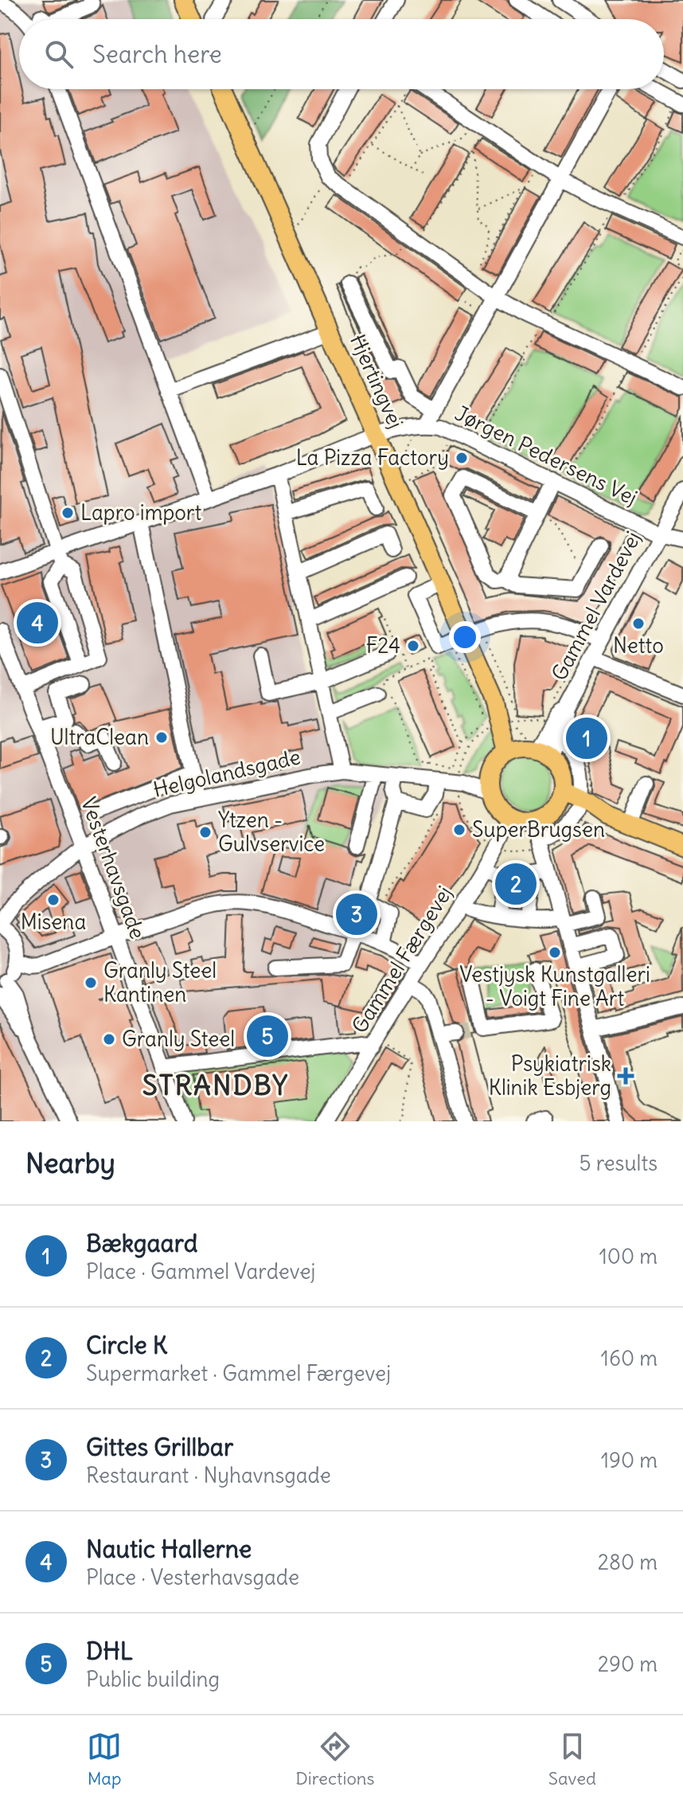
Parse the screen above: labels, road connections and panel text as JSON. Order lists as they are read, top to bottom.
{
  "streets": {
    "main road": ["Hjertingvej"],
    "street": [
      "Jørgen Pedersens Vej",
      "Gammel Vardevej",
      "Helgolandsgade",
      "Vesterhavsgade",
      "Gammel Færgevej"
    ]
  },
  "crossings": [
    ["Hjertingvej", "Jørgen Pedersens Vej"],
    ["Hjertingvej", "Gammel Vardevej"],
    ["Hjertingvej", "Helgolandsgade"],
    ["Hjertingvej", "Gammel Færgevej"],
    ["Jørgen Pedersens Vej", "Gammel Vardevej"],
    ["Gammel Vardevej", "Helgolandsgade"],
    ["Gammel Vardevej", "Gammel Færgevej"],
    ["Helgolandsgade", "Vesterhavsgade"],
    ["Helgolandsgade", "Gammel Færgevej"]
  ],
  "districts": ["STRANDBY"],
  "places": {
    "other": [
      "La Pizza Factory",
      "Lapro import",
      "Netto",
      "F24",
      "UltraClean",
      "SuperBrugsen",
      "Ytzen - Gulvservice",
      "Misena",
      "Vestjysk Kunstgalleri - Voigt Fine Art",
      "Granly Steel Kantinen",
      "Granly Steel"
    ],
    "health": ["Psykiatrisk Klinik Esbjerg"]
  },
  "page": {
    "search": "Search here",
    "pins": [
      "4",
      "1",
      "2",
      "3",
      "5"
    ],
    "heading": ["Nearby", "5 results"],
    "list": [
      {
        "mark": "1",
        "name": "Bækgaard",
        "note": "Place · Gammel Vardevej",
        "value": "100 m"
      },
      {
        "mark": "2",
        "name": "Circle K",
        "note": "Supermarket · Gammel Færgevej",
        "value": "160 m"
      },
      {
        "mark": "3",
        "name": "Gittes Grillbar",
        "note": "Restaurant · Nyhavnsgade",
        "value": "190 m"
      },
      {
        "mark": "4",
        "name": "Nautic Hallerne",
        "note": "Place · Vesterhavsgade",
        "value": "280 m"
      },
      {
        "mark": "5",
        "name": "DHL",
        "note": "Public building",
        "value": "290 m"
      }
    ],
    "nav": ["Map", "Directions", "Saved"]
  }
}
